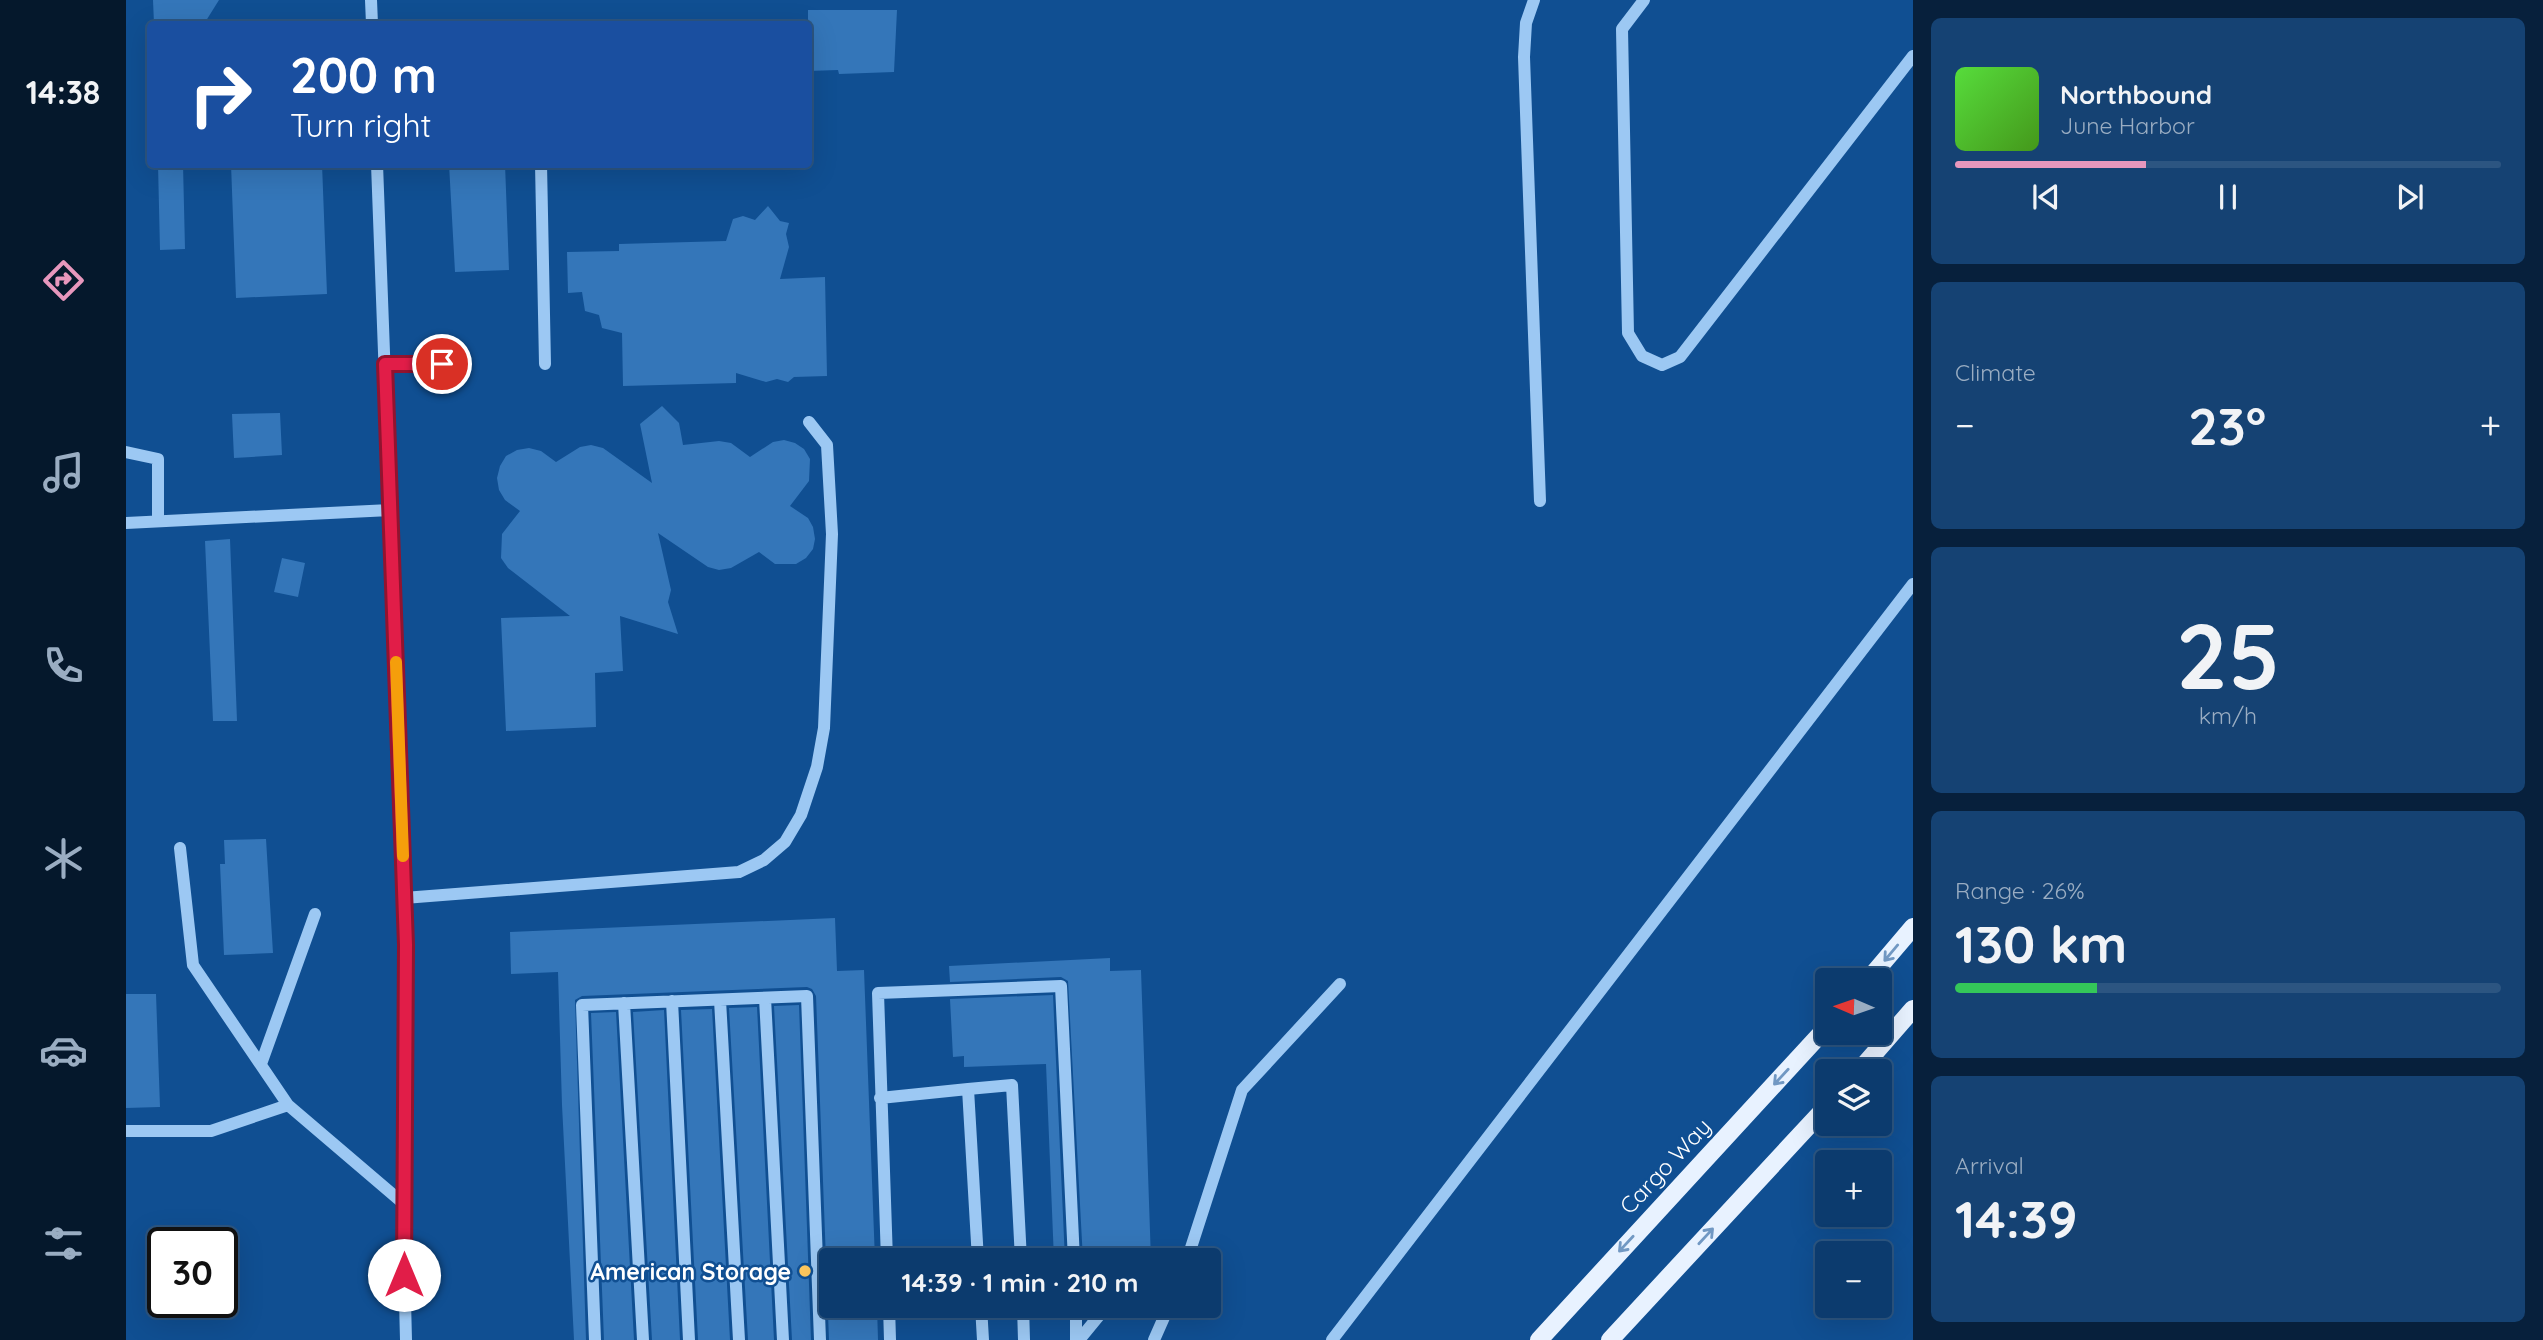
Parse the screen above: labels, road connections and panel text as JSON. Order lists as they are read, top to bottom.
{
  "streets": {
    "main road": ["Cargo Way"]
  },
  "places": ["American Storage"],
  "north": "left",
  "page": {
    "tabs": "14:38",
    "turn": ["200 m", "Turn right"],
    "song": ["Northbound", "June Harbor"],
    "tile": [
      "Climate",
      ["25", "km/h"],
      ["Range · 26%", "130 km"],
      ["Arrival", "14:39"]
    ],
    "heat": ["−", "23°", "+"],
    "map_buttons": ["+", "−"],
    "limit": "30",
    "trip": "14:39 · 1 min · 210 m"
  }
}
